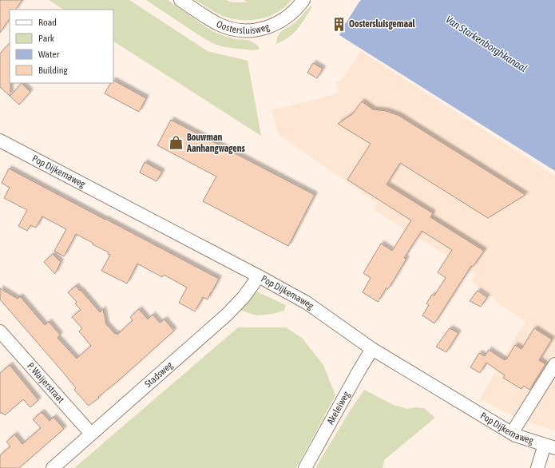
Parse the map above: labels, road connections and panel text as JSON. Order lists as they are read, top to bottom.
{
  "streets": {
    "street": [
      "Oostersluisweg",
      "Pop Dijkemaweg",
      "Stadsweg",
      "P. Waijerstraat",
      "Akeleiweg"
    ]
  },
  "crossings": [
    ["Pop Dijkemaweg", "Stadsweg"],
    ["Pop Dijkemaweg", "Akeleiweg"],
    ["Stadsweg", "P. Waijerstraat"]
  ],
  "water": ["Van Starkenborghkanaal"],
  "places": {
    "building": ["Oostersluisgemaal"],
    "shop": ["Bouwman Aanhangwagens"]
  },
  "legend": [
    "Road",
    "Park",
    "Water",
    "Building"
  ]
}
